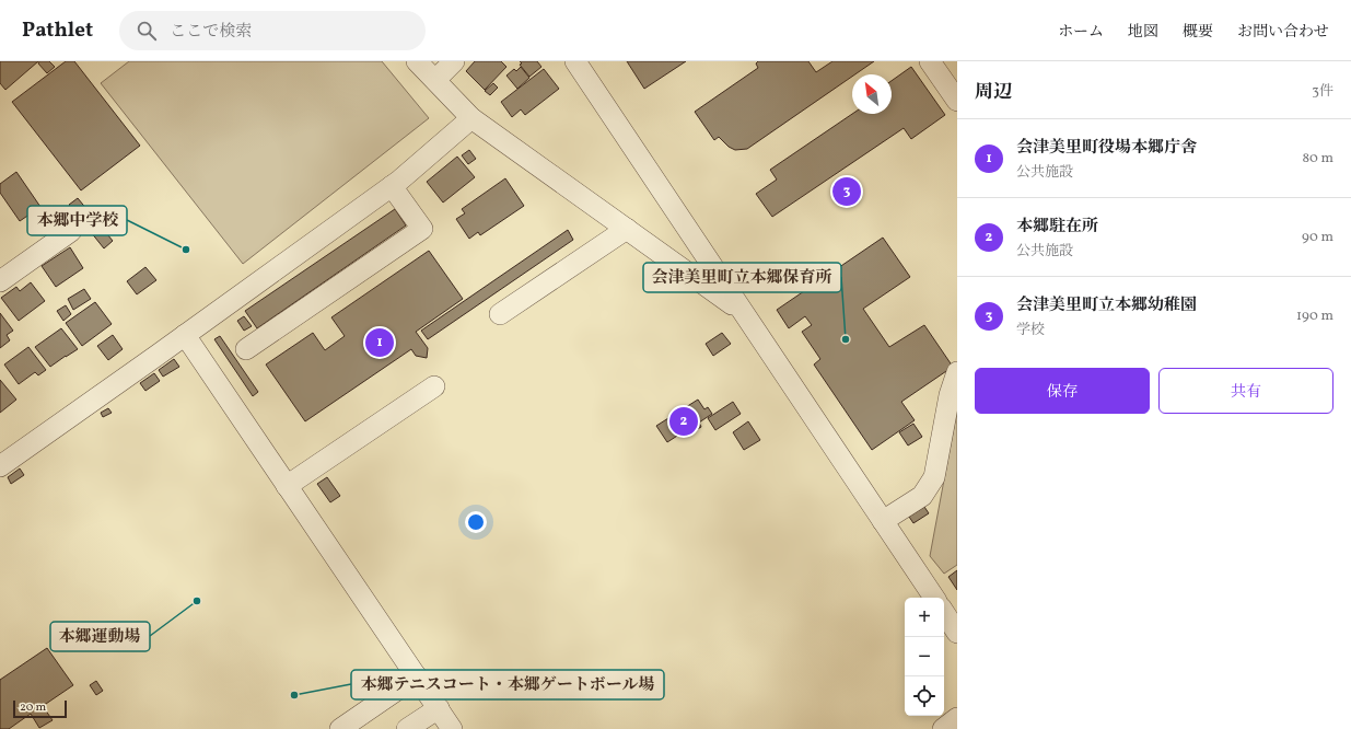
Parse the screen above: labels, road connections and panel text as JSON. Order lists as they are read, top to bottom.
{
  "places": [
    "本郷中学校",
    "会津美里町立本郷保育所",
    "本郷運動場",
    "本郷テニスコート・本郷ゲートボール場"
  ],
  "scale_bar": "20 m",
  "north": "top left",
  "page": {
    "header": "Pathlet",
    "search": "ここで検索",
    "nav": [
      "ホーム",
      "地図",
      "概要",
      "お問い合わせ"
    ],
    "heading": ["周辺", "3件"],
    "list": [
      {
        "mark": "1",
        "name": "会津美里町役場本郷庁舎",
        "note": "公共施設",
        "value": "80 m"
      },
      {
        "mark": "2",
        "name": "本郷駐在所",
        "note": "公共施設",
        "value": "90 m"
      },
      {
        "mark": "3",
        "name": "会津美里町立本郷幼稚園",
        "note": "学校",
        "value": "190 m"
      }
    ],
    "pins": ["3", "1", "2"],
    "buttons": ["保存", "共有"],
    "map_buttons": ["+", "−"],
    "scale": "20 m"
  }
}
